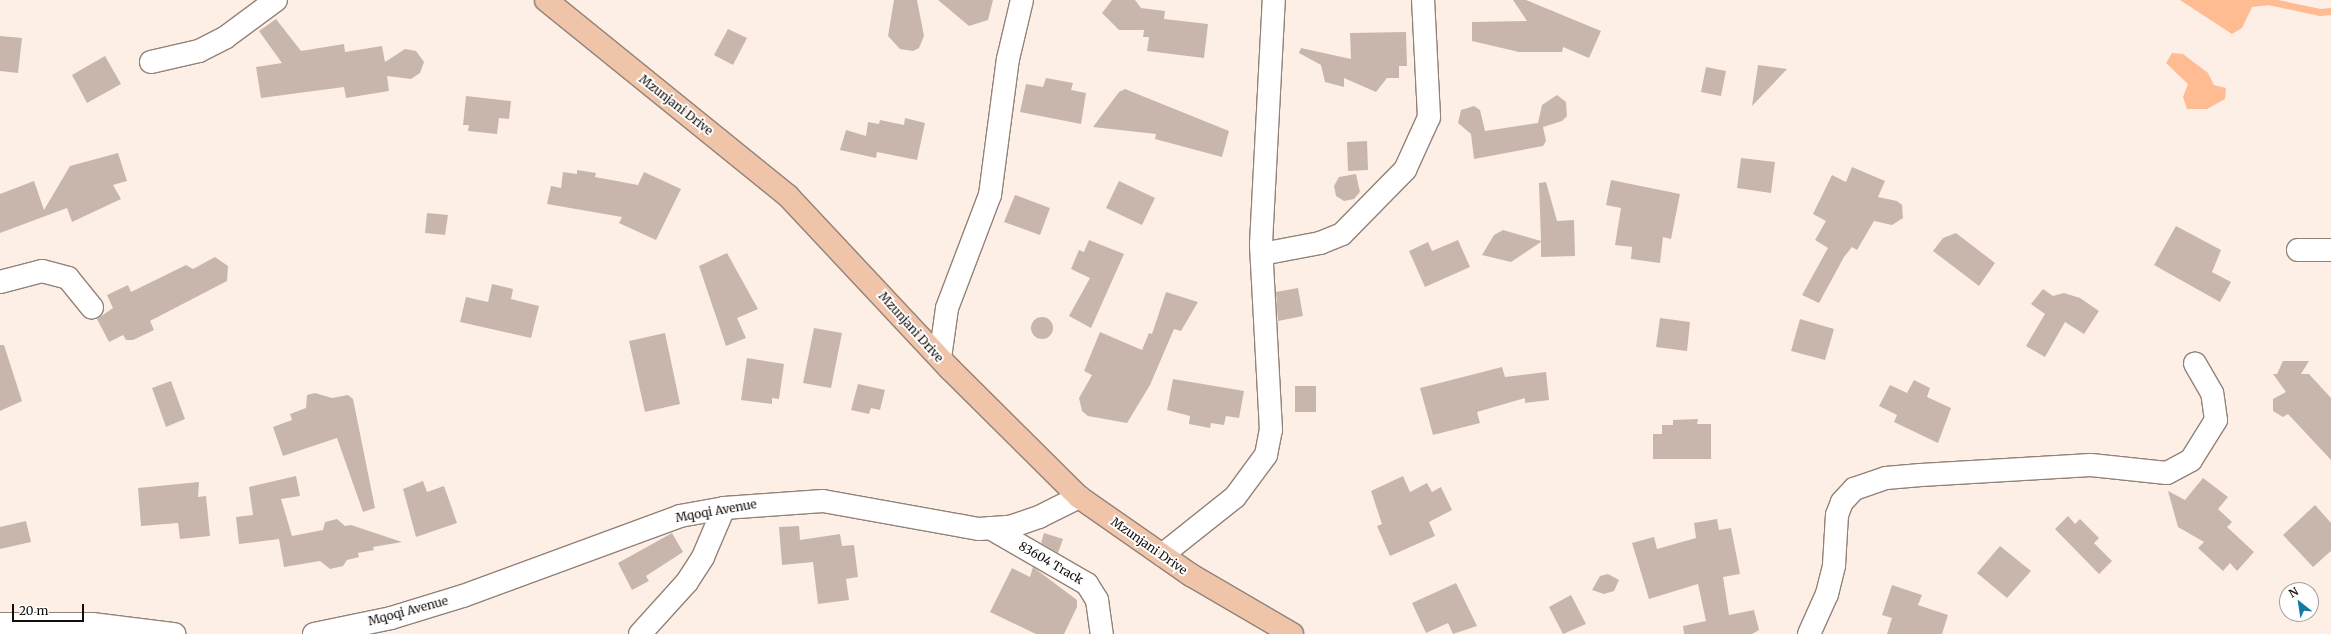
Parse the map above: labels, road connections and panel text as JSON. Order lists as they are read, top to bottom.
{
  "streets": {
    "main road": ["Mzunjani Drive"],
    "street": ["Mqoqi Avenue", "83604 Track"]
  },
  "crossings": [
    ["Mzunjani Drive", "Mqoqi Avenue"],
    ["Mqoqi Avenue", "83604 Track"]
  ],
  "scale_bar": "20 m",
  "north": "top left"
}
